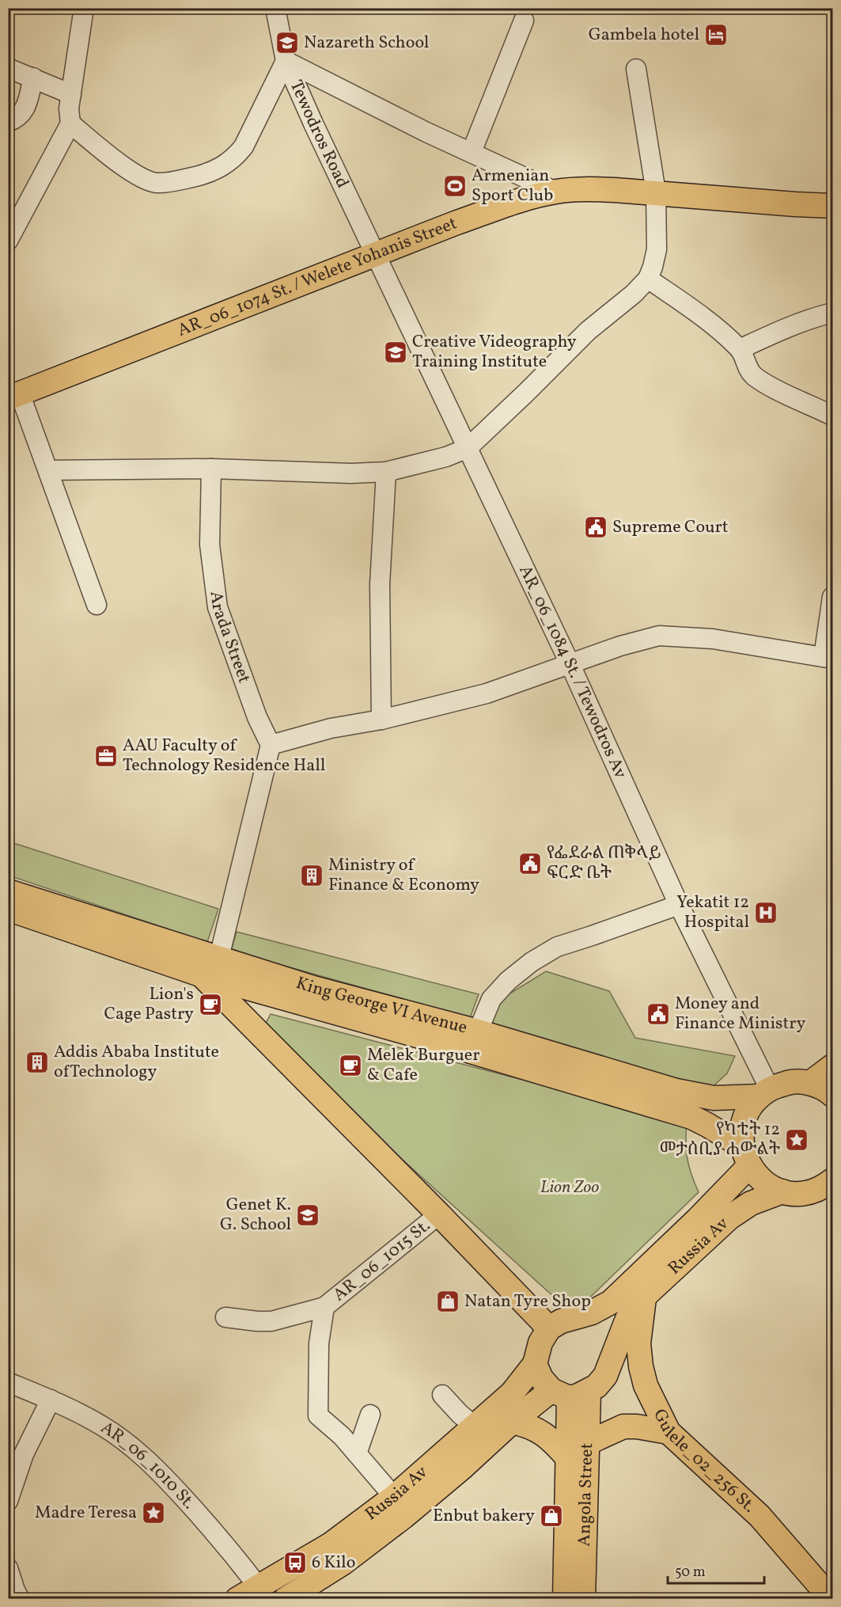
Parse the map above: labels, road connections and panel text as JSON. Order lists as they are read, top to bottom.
{
  "streets": {
    "main road": [
      "AR_06_1074 St. / Welete Yohanis Street",
      "King George VI Avenue",
      "Russia Av",
      "Gulele_02_256 St.",
      "Angola Street"
    ],
    "street": [
      "Tewodros Road",
      "Arada Street",
      "AR_06_1084 St. / Tewodros Av",
      "AR_06_1015 St.",
      "AR_06_1010 St."
    ]
  },
  "crossings": [
    ["Tewodros Road", "AR_06_1074 St. / Welete Yohanis Street"],
    ["Tewodros Road", "AR_06_1084 St. / Tewodros Av"],
    ["AR_06_1074 St. / Welete Yohanis Street", "AR_06_1084 St. / Tewodros Av"],
    ["AR_06_1084 St. / Tewodros Av", "King George VI Avenue"],
    ["King George VI Avenue", "Russia Av"],
    ["Russia Av", "AR_06_1015 St."],
    ["Russia Av", "Gulele_02_256 St."],
    ["Russia Av", "AR_06_1010 St."],
    ["Russia Av", "Angola Street"]
  ],
  "parks": ["Lion Zoo"],
  "places": {
    "hotel": ["Gambela hotel"],
    "school or university": ["Nazareth School", "Creative Videography Training Institute", "Genet K. G. School"],
    "sports": ["Armenian Sport Club"],
    "public building": ["Supreme Court", "የፌደራል ጠቅላይ ፍርድ ቤት", "Money and Finance Ministry"],
    "office": ["AAU Faculty of Technology Residence Hall"],
    "building": ["Ministry of Finance & Economy", "Addis Ababa Institute ofTechnology"],
    "hospital": ["Yekatit 12 Hospital"],
    "cafe": ["Lion's Cage Pastry", "Melek Burguer & Cafe"],
    "place": ["የካቲት 12 መታሰቢያ ሐውልት", "Madre Teresa"],
    "shop": ["Natan Tyre Shop", "Enbut bakery"],
    "bus stop": ["6 Kilo"]
  },
  "scale_bar": "50 m"
}
